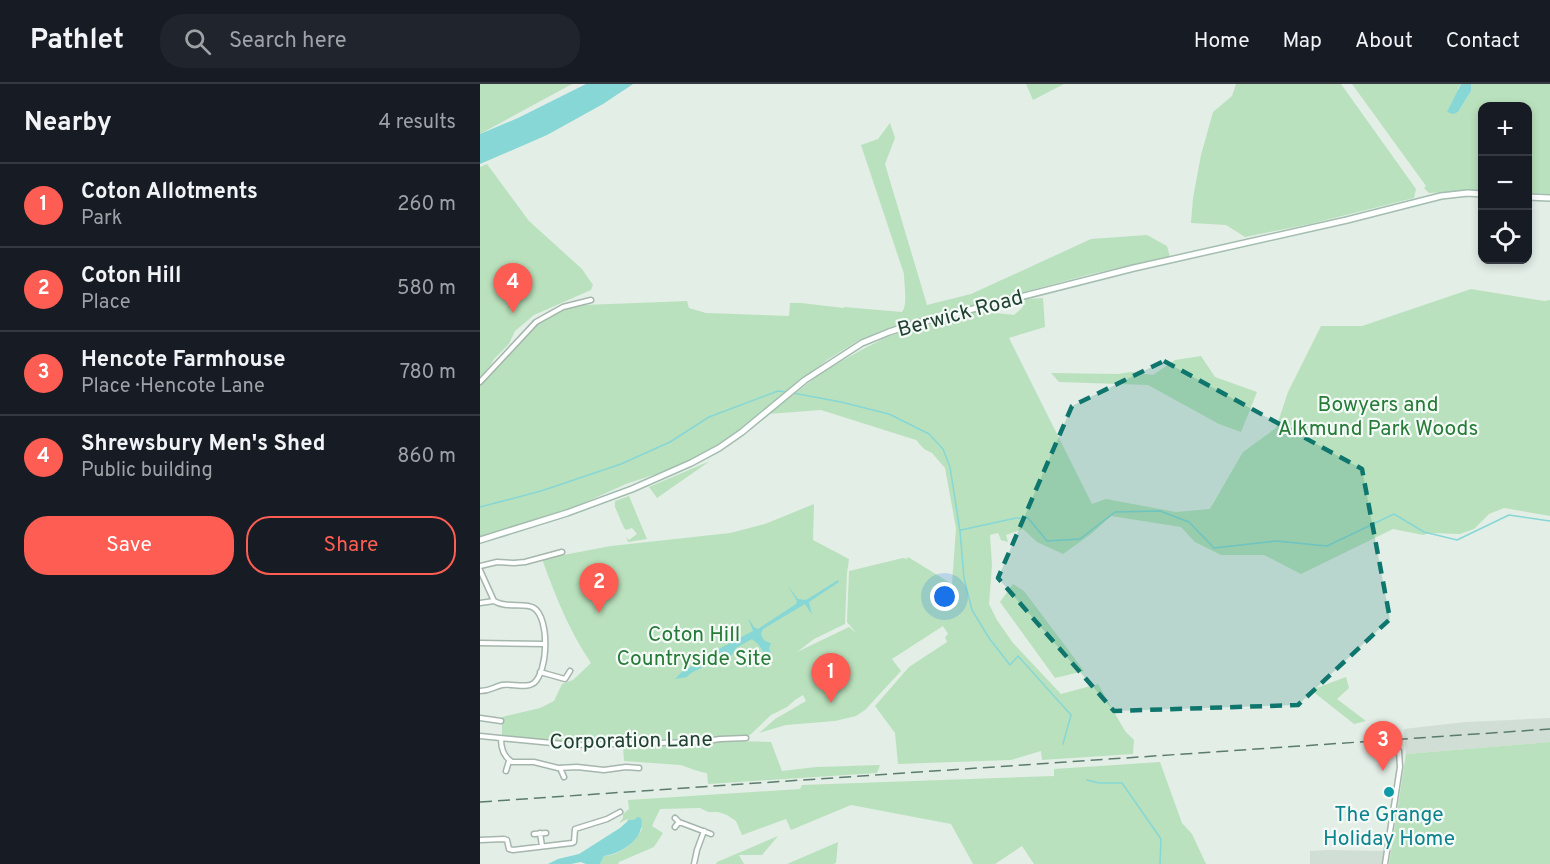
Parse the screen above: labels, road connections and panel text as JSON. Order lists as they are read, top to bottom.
{
  "streets": {
    "main road": ["Berwick Road"],
    "street": ["Corporation Lane"]
  },
  "parks": ["Bowyers and Alkmund Park Woods", "Coton Hill Countryside Site"],
  "places": ["The Grange Holiday Home"],
  "page": {
    "header": "Pathlet",
    "search": "Search here",
    "nav": [
      "Home",
      "Map",
      "About",
      "Contact"
    ],
    "heading": ["Nearby", "4 results"],
    "map_buttons": ["+", "−"],
    "list": [
      {
        "mark": "1",
        "name": "Coton Allotments",
        "note": "Park",
        "value": "260 m"
      },
      {
        "mark": "2",
        "name": "Coton Hill",
        "note": "Place",
        "value": "580 m"
      },
      {
        "mark": "3",
        "name": "Hencote Farmhouse",
        "note": "Place · Hencote Lane",
        "value": "780 m"
      },
      {
        "mark": "4",
        "name": "Shrewsbury Men's Shed",
        "note": "Public building",
        "value": "860 m"
      }
    ],
    "pins": [
      "4",
      "2",
      "1",
      "3"
    ],
    "buttons": ["Save", "Share"]
  }
}
